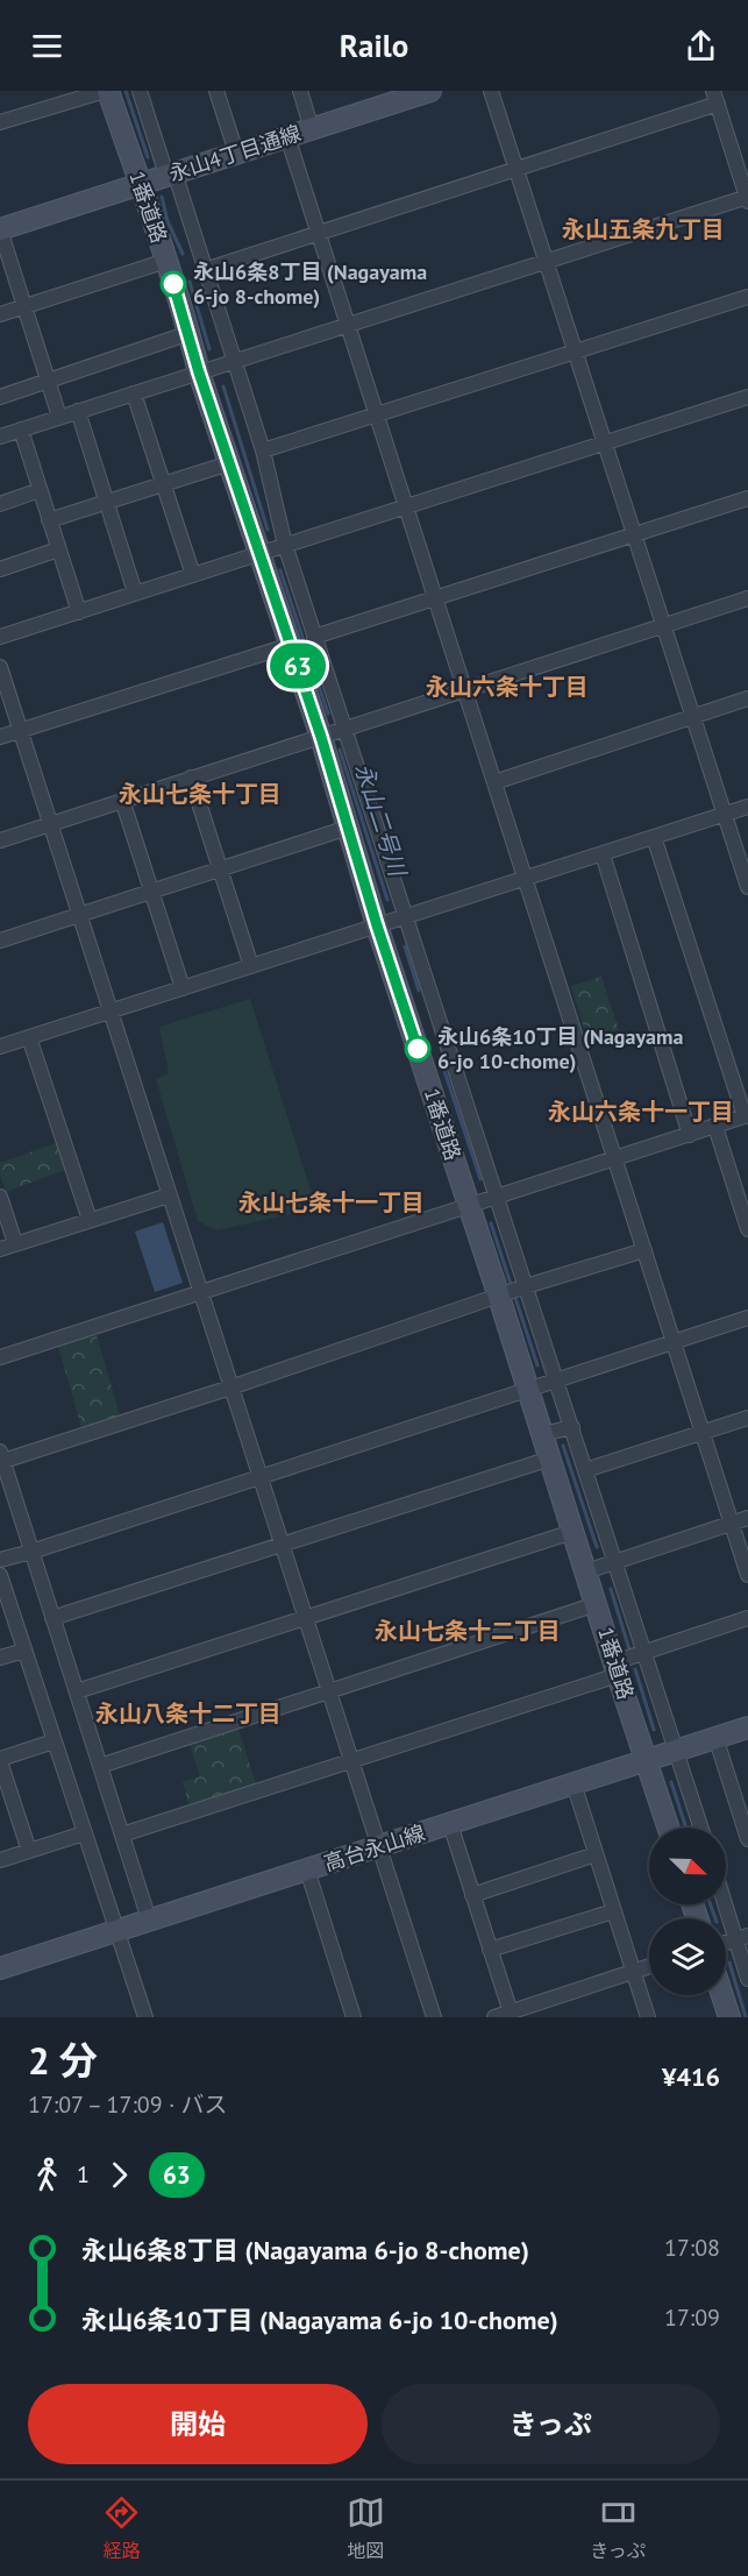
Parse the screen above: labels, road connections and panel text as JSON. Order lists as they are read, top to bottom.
{
  "streets": {
    "street": ["永山4丁目通線", "1番道路", "高台永山線"]
  },
  "crossings": [
    ["永山4丁目通線", "1番道路"],
    ["1番道路", "高台永山線"]
  ],
  "districts": [
    "永山五条九丁目",
    "永山六条十丁目",
    "永山七条十丁目",
    "永山六条十一丁目",
    "永山七条十一丁目",
    "永山七条十二丁目",
    "永山八条十二丁目"
  ],
  "water": ["永山二号川"],
  "places": ["永山6条8丁目 (Nagayama 6-jo 8-chome)", "永山6条10丁目 (Nagayama 6-jo 10-chome)"],
  "lines": ["bus line 63"],
  "north": "bottom right",
  "page": {
    "header": "Railo",
    "on_map": "63",
    "heading": ["2 分", "17:07 – 17:09 · バス", "¥416"],
    "legs": ["1", "63"],
    "list": [
      {
        "name": "永山6条8丁目 (Nagayama 6-jo 8-chome)",
        "value": "17:08"
      },
      {
        "name": "永山6条10丁目 (Nagayama 6-jo 10-chome)",
        "value": "17:09"
      }
    ],
    "buttons": ["開始", "きっぷ"],
    "tabs": ["経路", "地図", "きっぷ"]
  }
}
